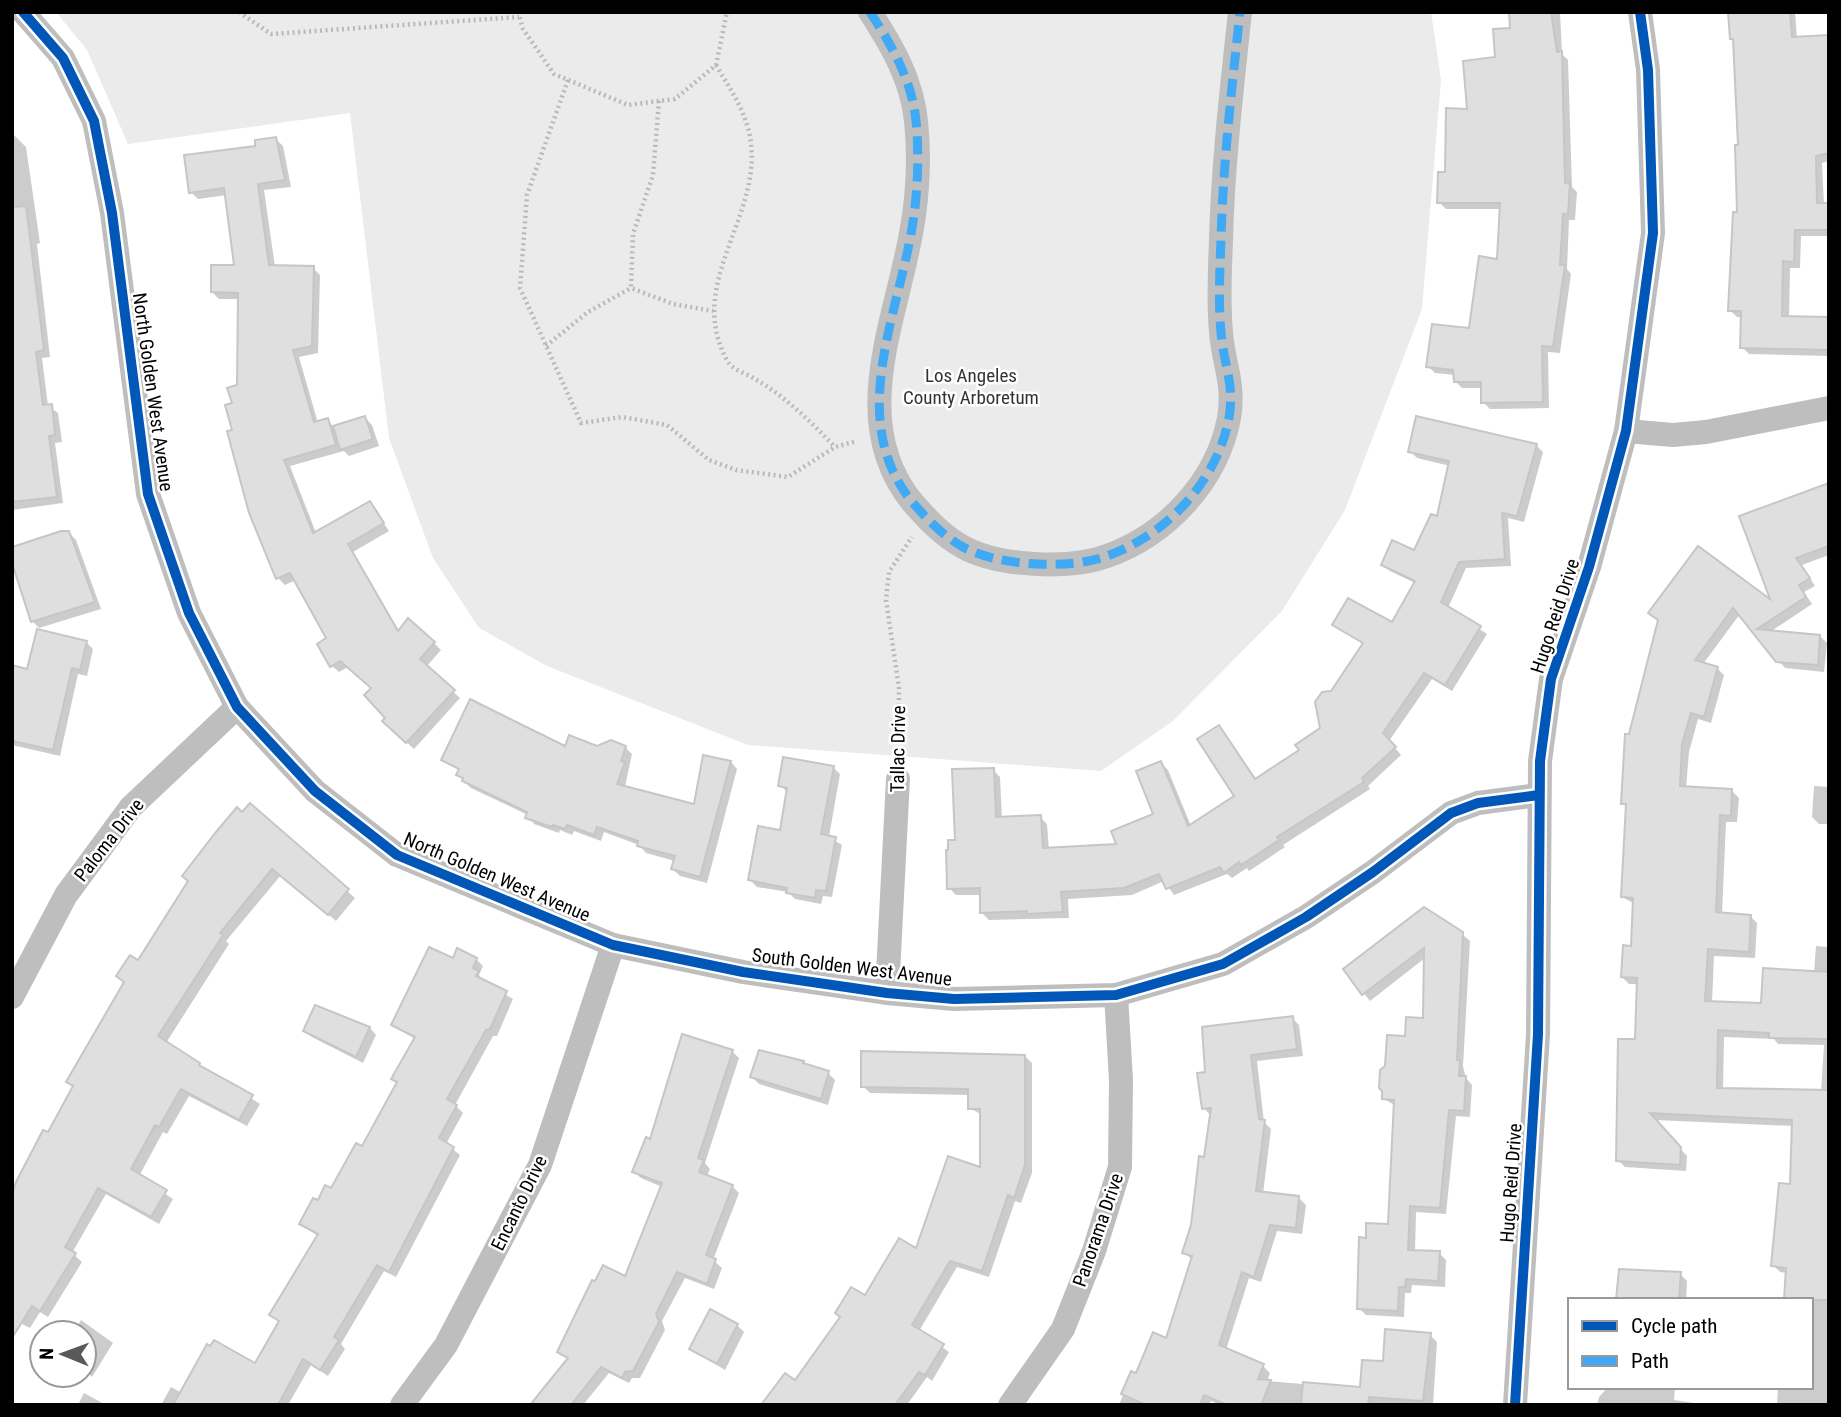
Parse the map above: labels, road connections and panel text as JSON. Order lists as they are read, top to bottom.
{
  "streets": {
    "street": [
      "North Golden West Avenue",
      "Hugo Reid Drive",
      "Tallac Drive",
      "Paloma Drive",
      "South Golden West Avenue",
      "Encanto Drive",
      "Panorama Drive"
    ]
  },
  "crossings": [
    ["North Golden West Avenue", "Paloma Drive"],
    ["North Golden West Avenue", "South Golden West Avenue"],
    ["North Golden West Avenue", "Encanto Drive"],
    ["Hugo Reid Drive", "South Golden West Avenue"],
    ["Tallac Drive", "South Golden West Avenue"],
    ["South Golden West Avenue", "Encanto Drive"],
    ["South Golden West Avenue", "Panorama Drive"]
  ],
  "parks": ["Los Angeles County Arboretum"],
  "legend": ["Cycle path", "Path"],
  "north": "left"
}
